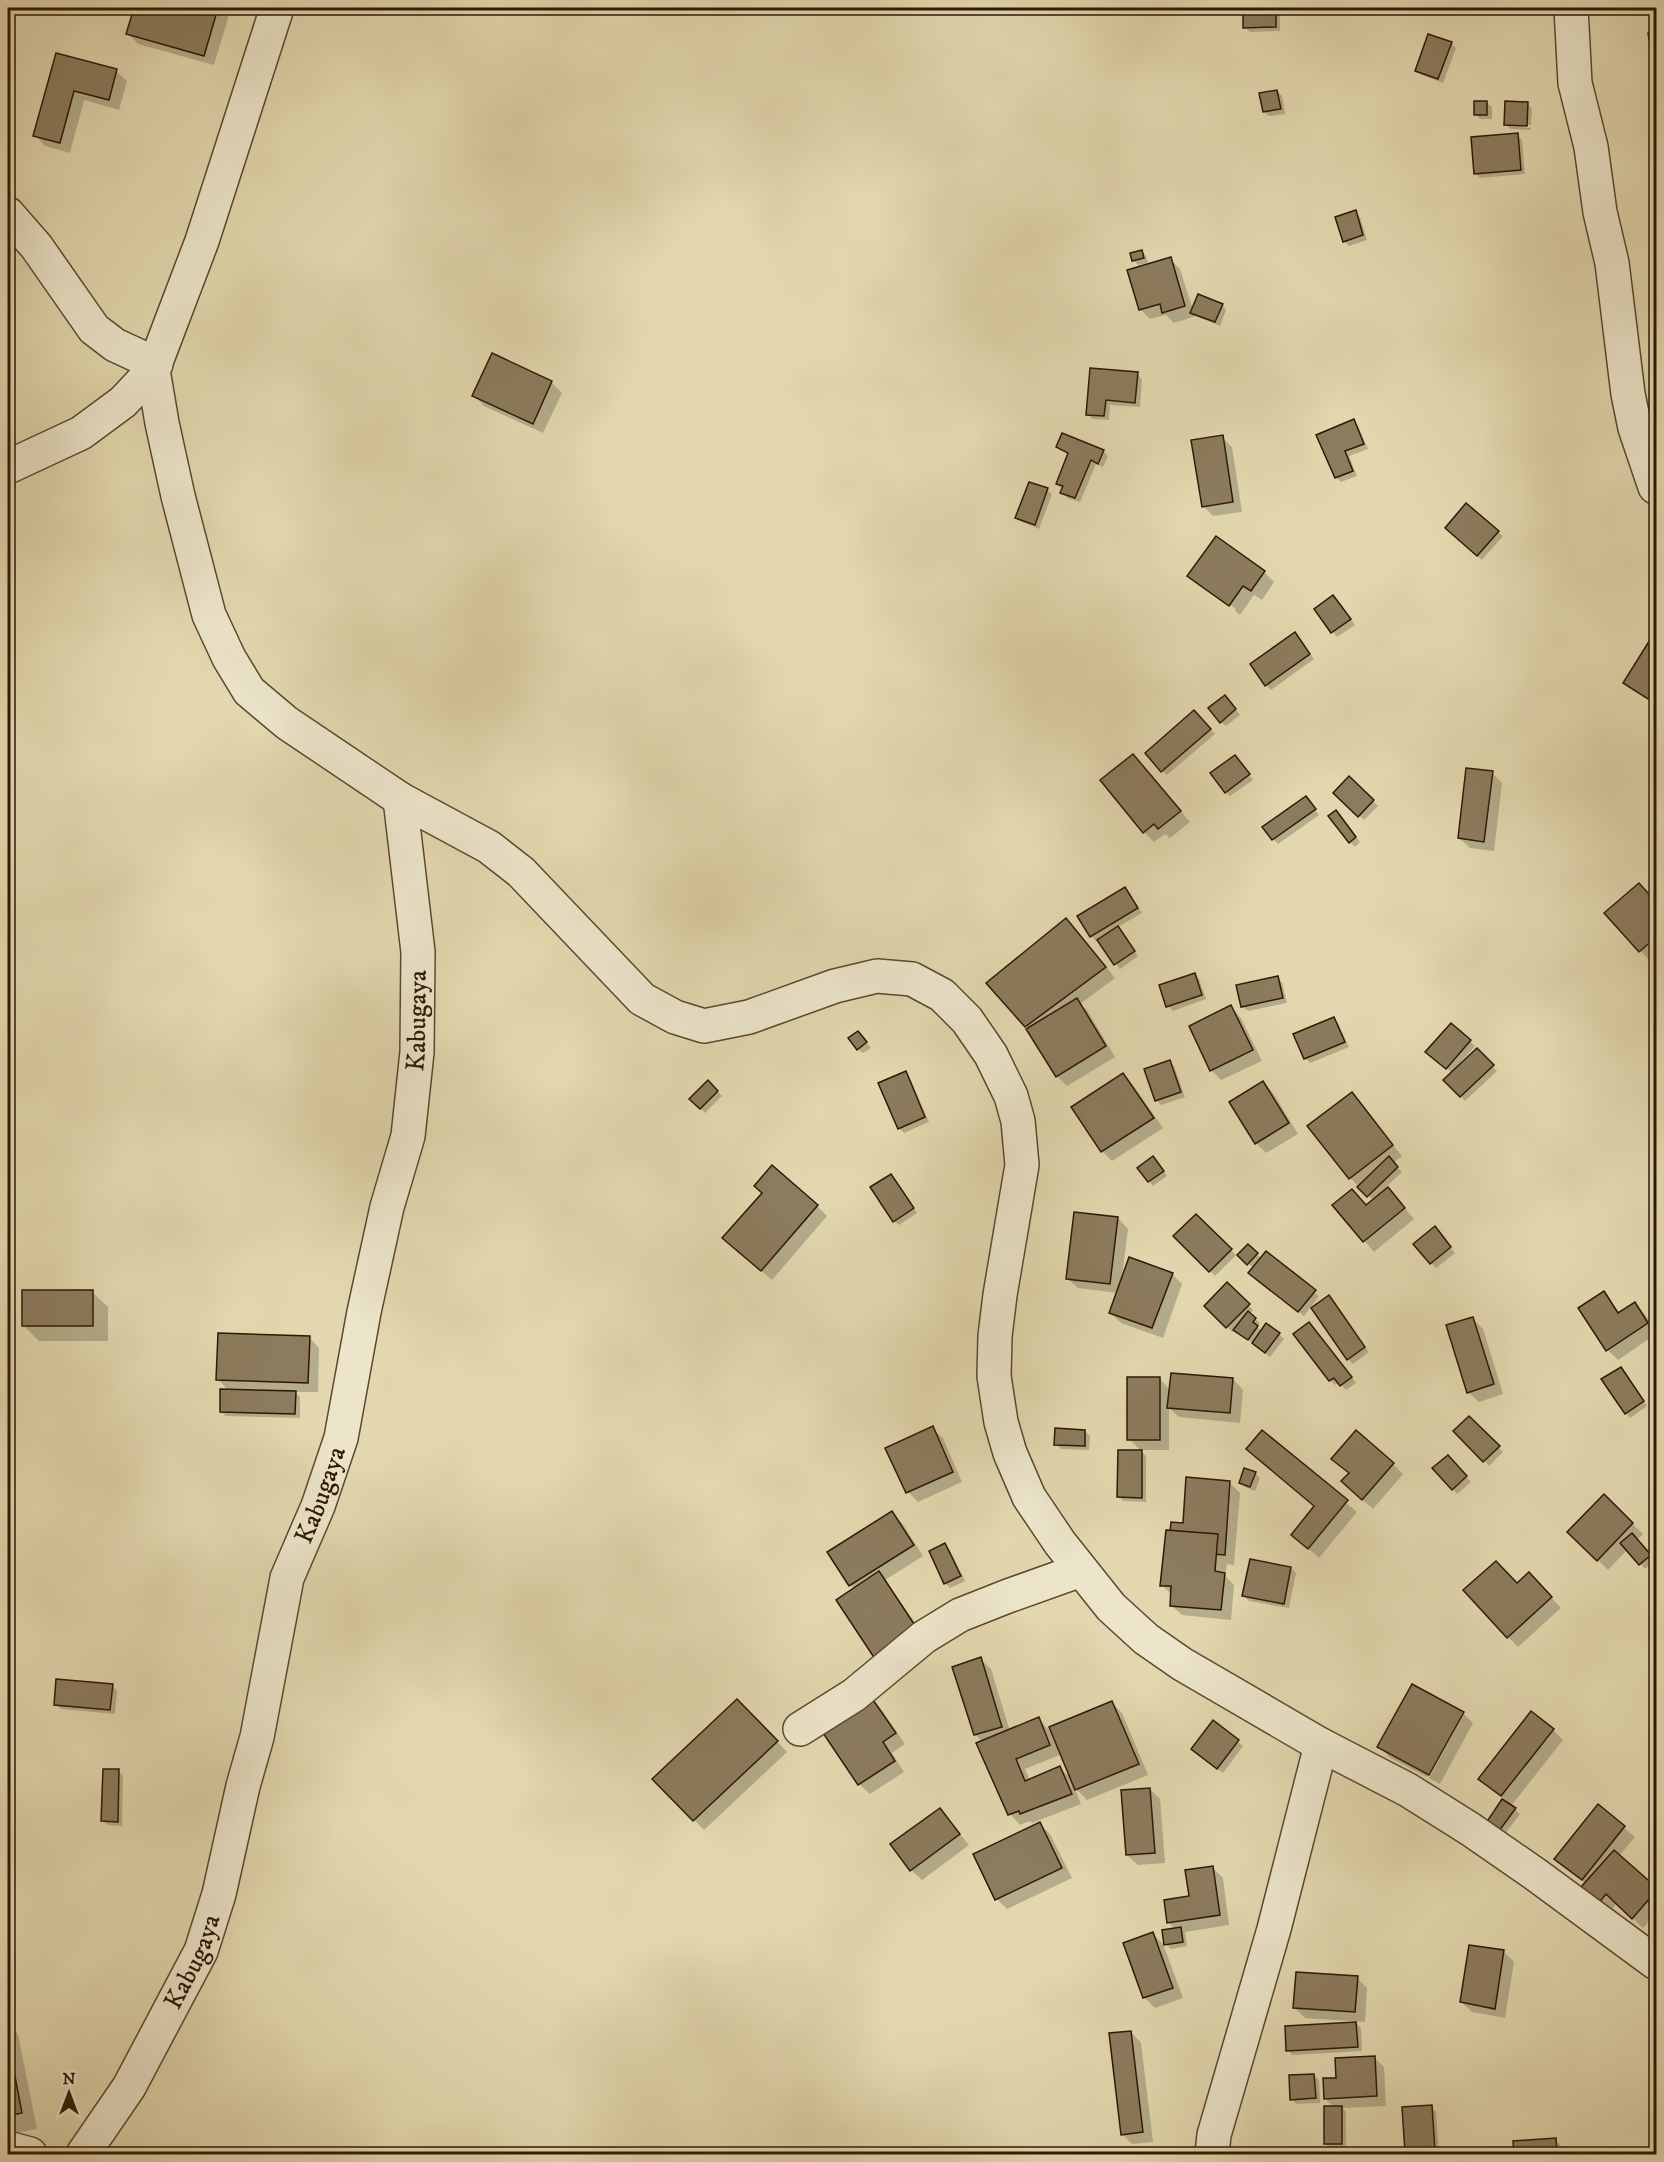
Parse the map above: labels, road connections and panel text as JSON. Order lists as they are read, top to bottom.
{
  "streets": {
    "street": ["Kabugaya"]
  },
  "north": "top"
}
